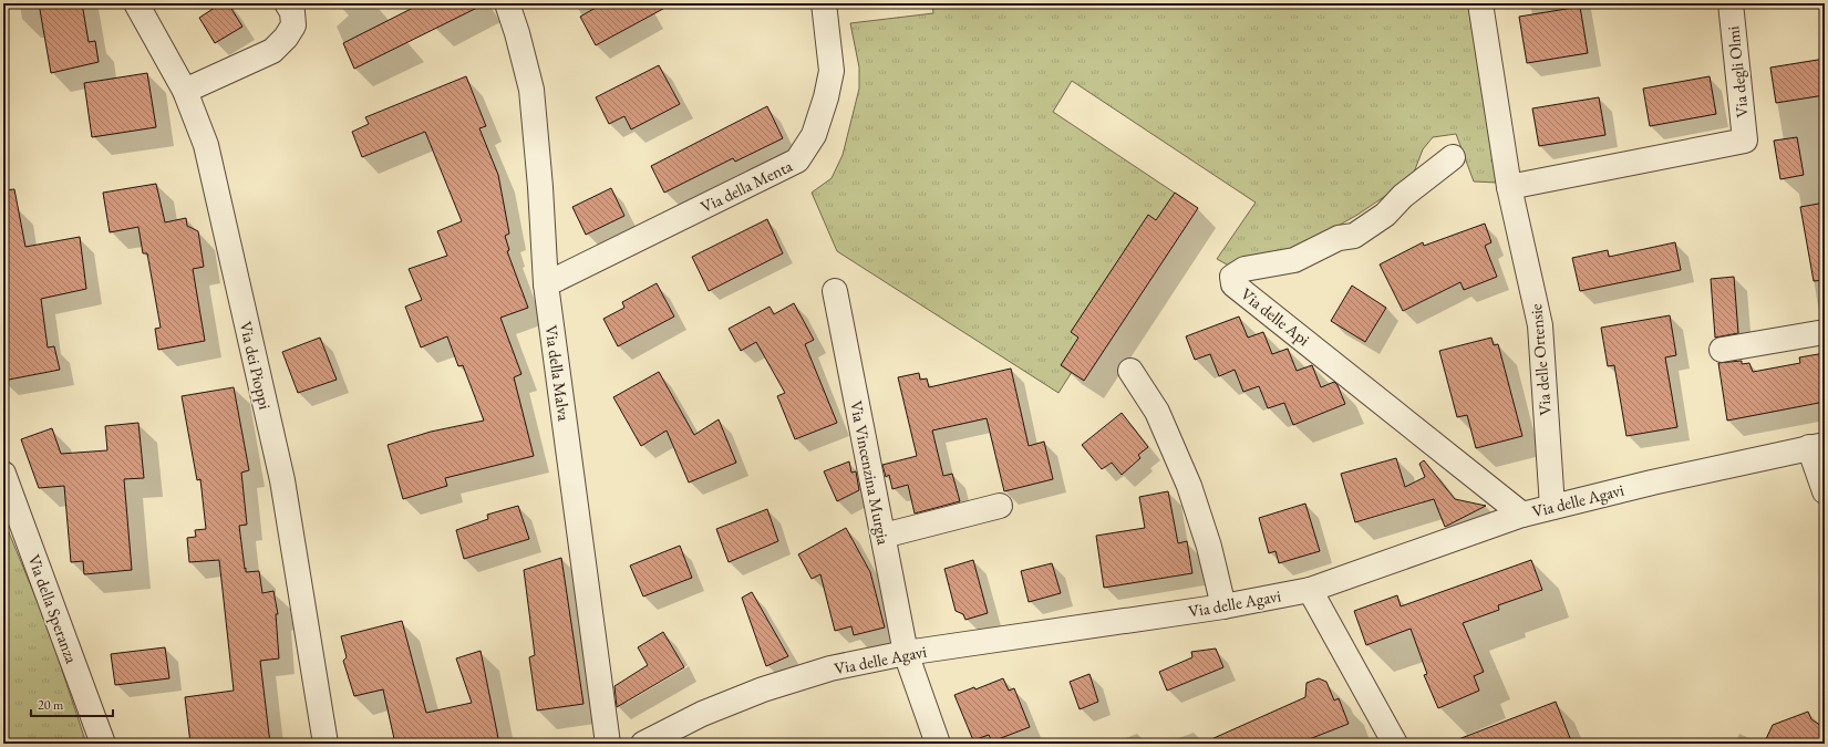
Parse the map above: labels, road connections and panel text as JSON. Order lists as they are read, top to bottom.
{
  "streets": {
    "street": [
      "Via degli Olmi",
      "Via della Menta",
      "Via delle Api",
      "Via delle Ortensie",
      "Via dei Pioppi",
      "Via della Malva",
      "Via Vincenzina Murgia",
      "Via delle Agavi",
      "Via della Speranza"
    ]
  },
  "crossings": [
    ["Via degli Olmi", "Via delle Ortensie"],
    ["Via della Menta", "Via della Malva"],
    ["Via delle Api", "Via delle Agavi"],
    ["Via delle Ortensie", "Via delle Agavi"],
    ["Via Vincenzina Murgia", "Via delle Agavi"]
  ],
  "scale_bar": "20 m"
}
